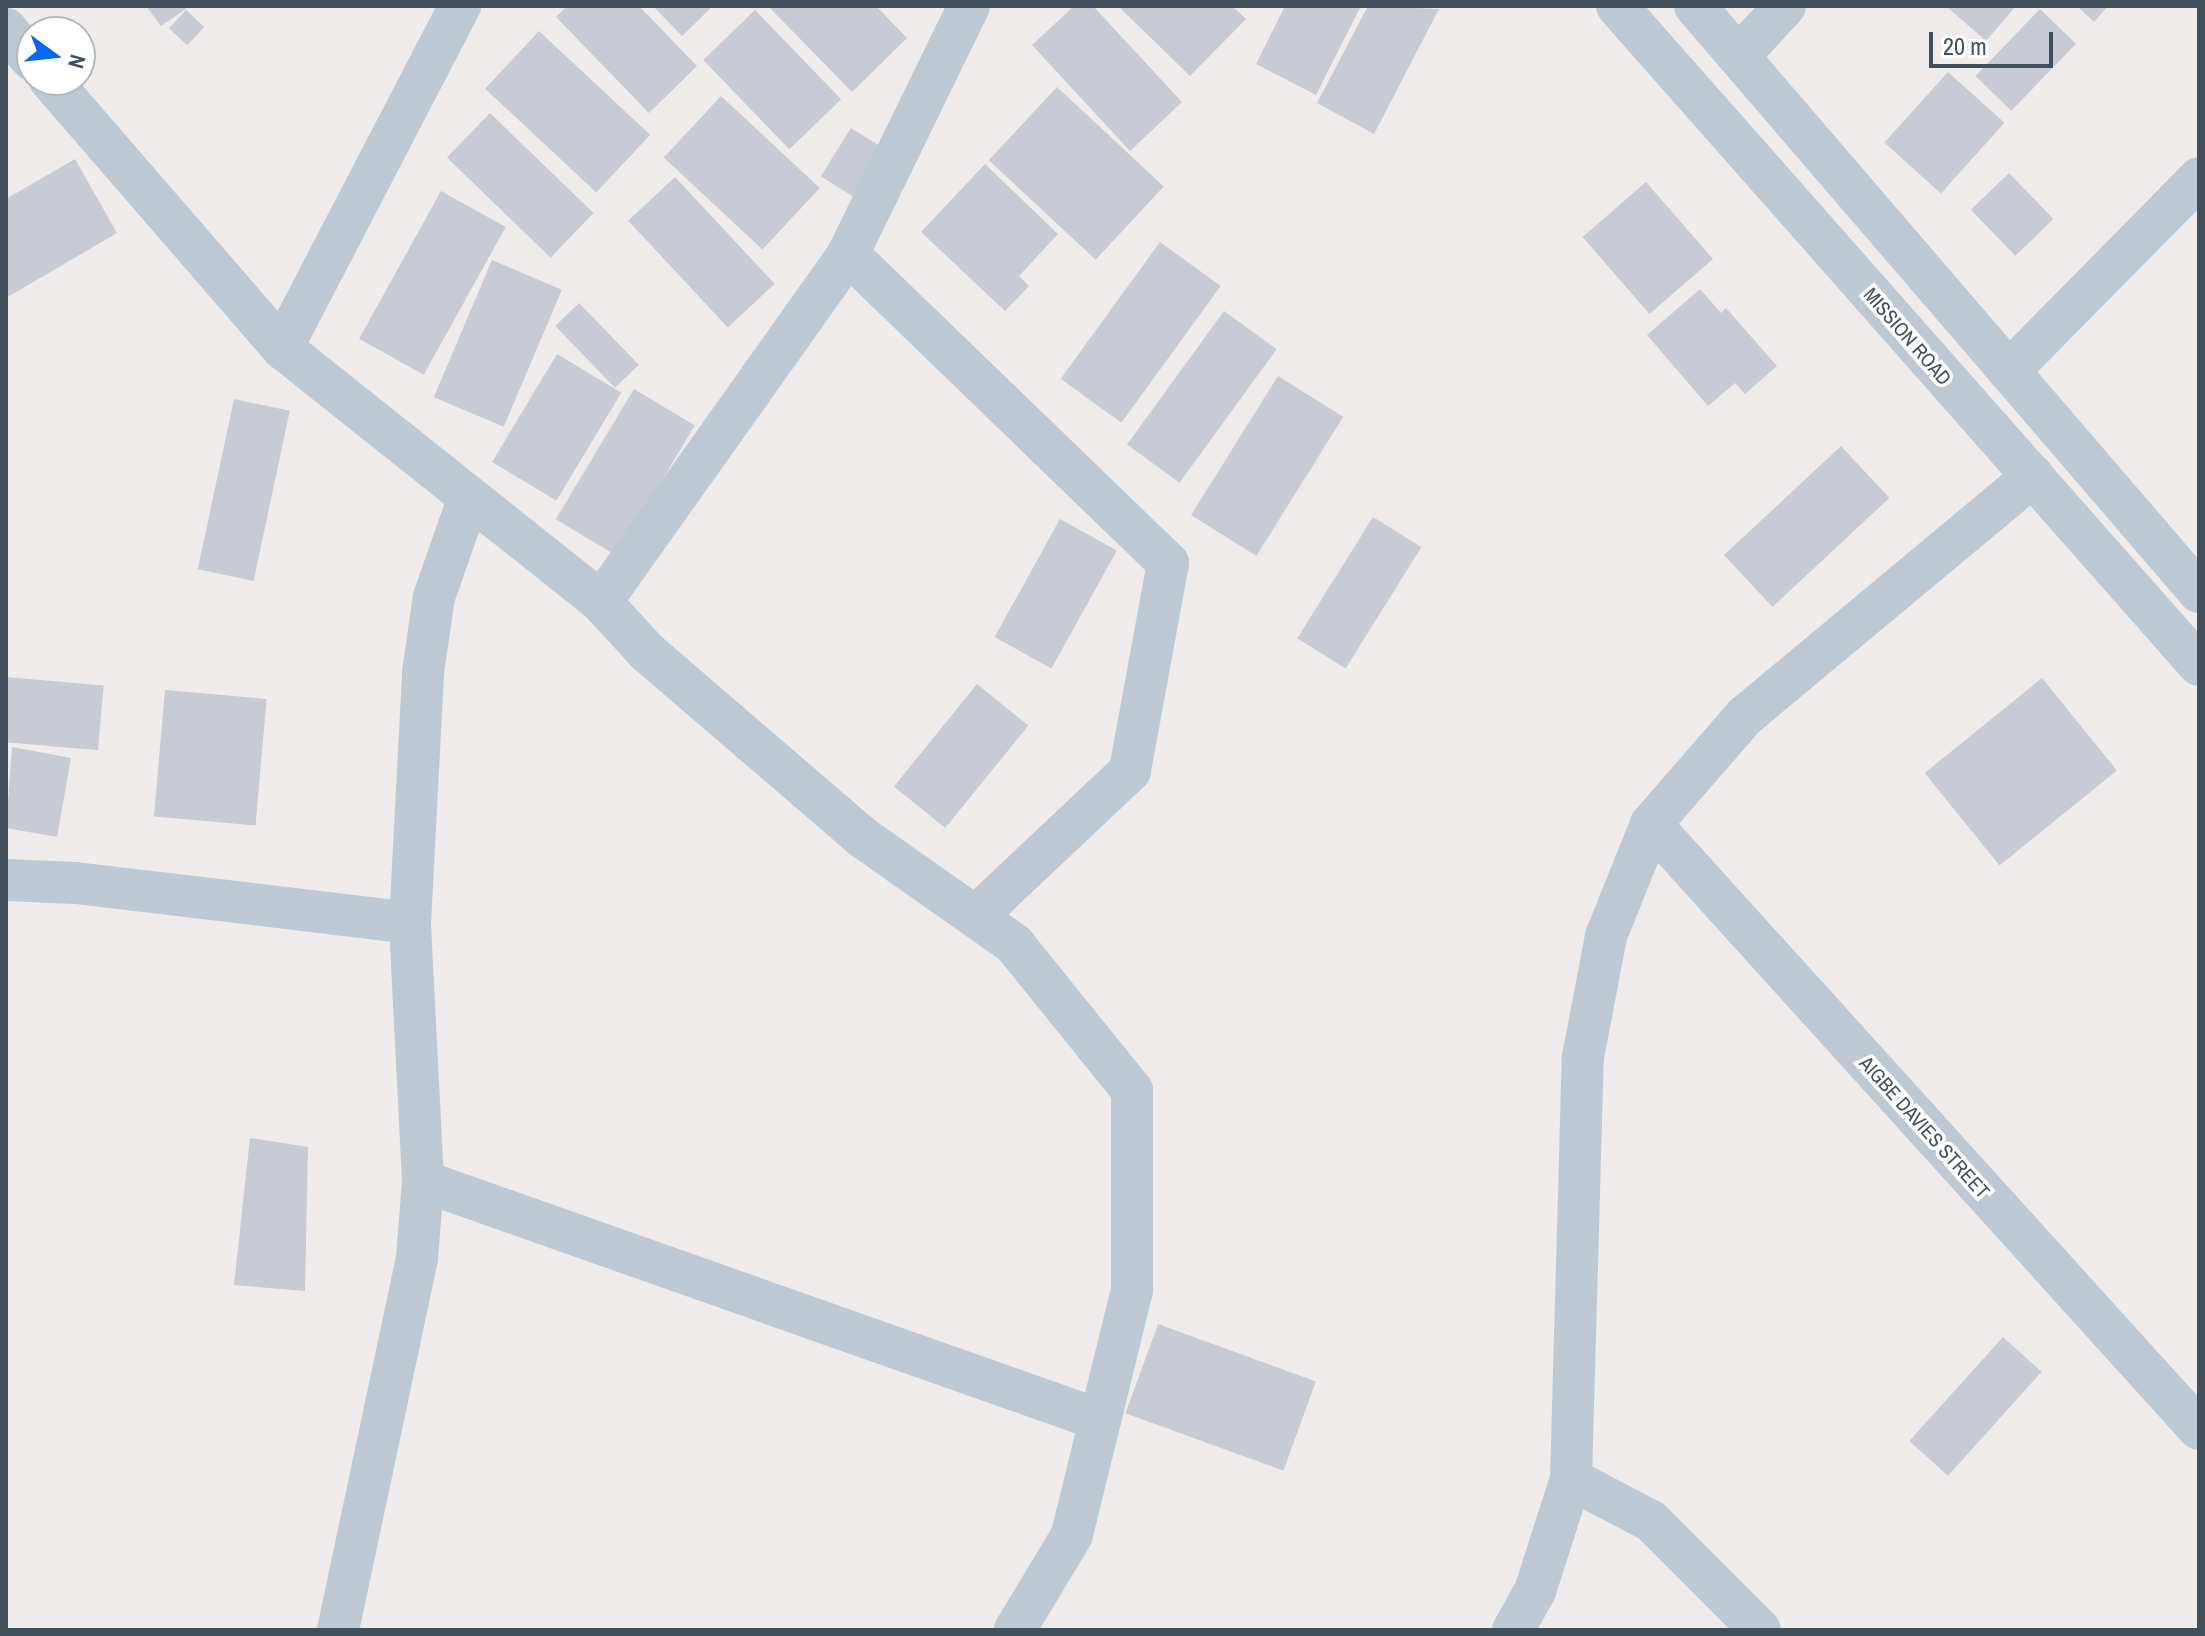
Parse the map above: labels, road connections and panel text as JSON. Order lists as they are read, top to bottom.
{
  "streets": {
    "street": ["MISSION ROAD", "AIGBE DAVIES STREET"]
  },
  "scale_bar": "20 m",
  "north": "right"
}
